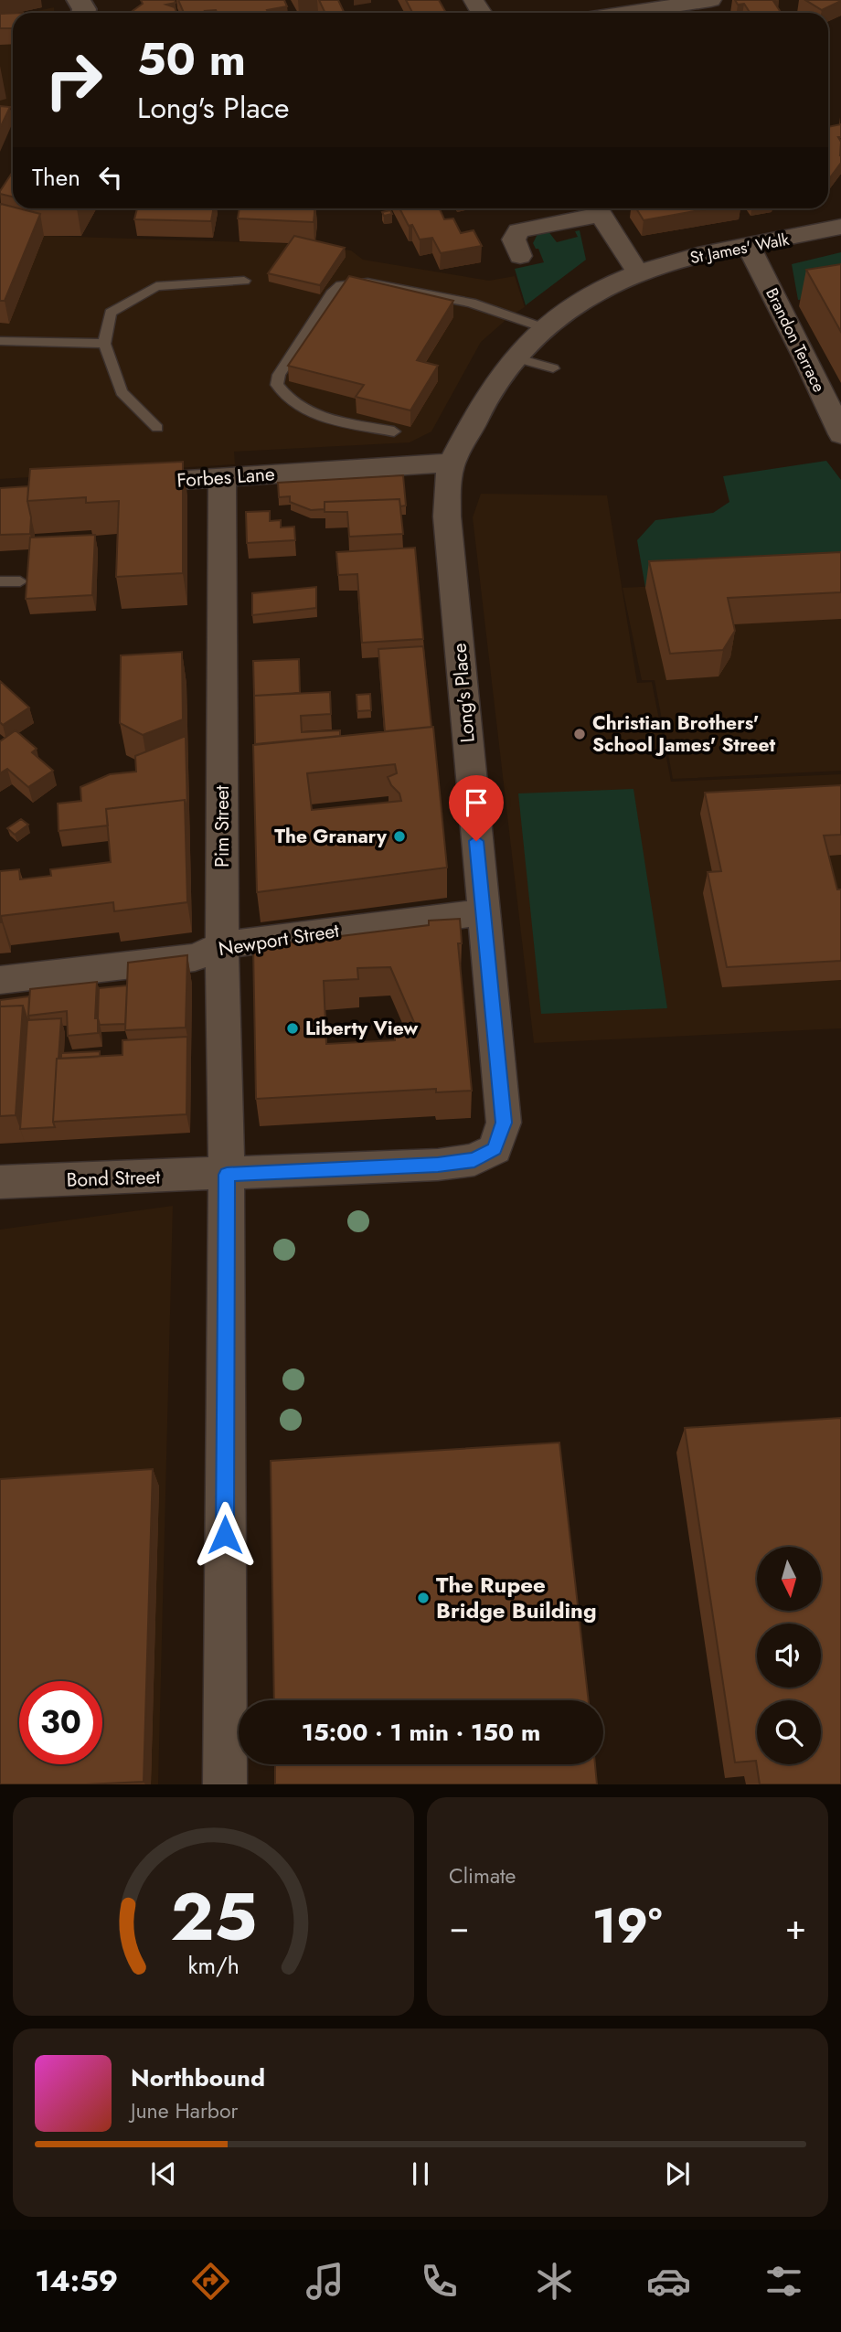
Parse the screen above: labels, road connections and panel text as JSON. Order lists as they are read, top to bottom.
{
  "streets": {
    "street": [
      "St James' Walk",
      "Brandon Terrace",
      "Forbes Lane",
      "Long's Place",
      "Pim Street",
      "Newport Street",
      "Bond Street"
    ]
  },
  "crossings": [
    ["St James' Walk", "Brandon Terrace"],
    ["St James' Walk", "Forbes Lane"],
    ["St James' Walk", "Long's Place"],
    ["Forbes Lane", "Long's Place"],
    ["Forbes Lane", "Pim Street"],
    ["Long's Place", "Pim Street"],
    ["Long's Place", "Newport Street"],
    ["Long's Place", "Bond Street"],
    ["Pim Street", "Newport Street"],
    ["Pim Street", "Bond Street"]
  ],
  "places": [
    "Christian Brothers' School James' Street",
    "The Granary",
    "Liberty View",
    "The Rupee Bridge Building"
  ],
  "north": "bottom",
  "page": {
    "turn": ["50 m", "Long's Place"],
    "then": "Then",
    "limit": "30",
    "trip": "15:00 · 1 min · 150 m",
    "tile": "Climate",
    "heat": ["−", "19°", "+"],
    "song": ["Northbound", "June Harbor"],
    "tabs": "14:59",
    "gauge": ["25", "km/h"]
  }
}
